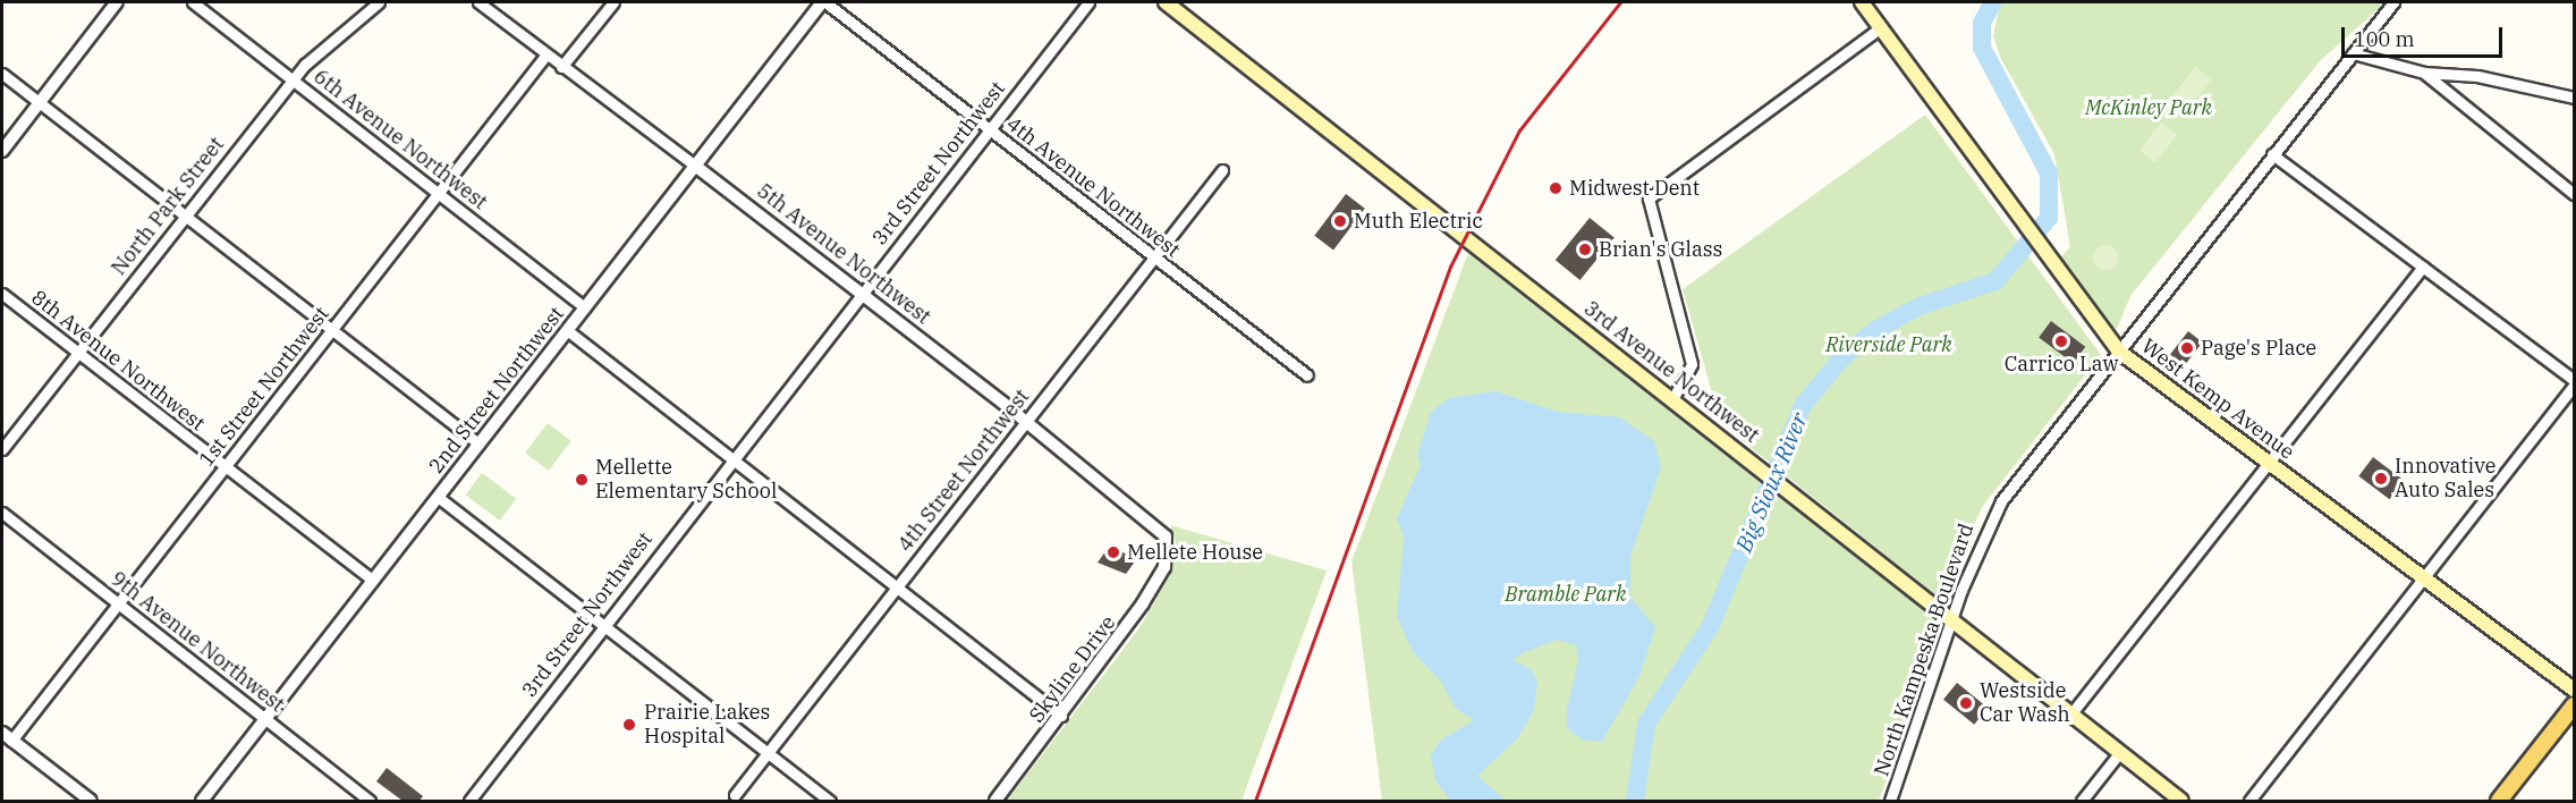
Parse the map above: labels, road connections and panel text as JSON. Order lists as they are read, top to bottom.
{
  "streets": {
    "main road": ["3rd Avenue Northwest", "West Kemp Avenue"],
    "street": [
      "6th Avenue Northwest",
      "3rd Street Northwest",
      "4th Avenue Northwest",
      "North Park Street",
      "5th Avenue Northwest",
      "8th Avenue Northwest",
      "1st Street Northwest",
      "2nd Street Northwest",
      "4th Street Northwest",
      "9th Avenue Northwest",
      "North Kampeska Boulevard",
      "Skyline Drive"
    ]
  },
  "crossings": [
    ["6th Avenue Northwest", "North Park Street"],
    ["6th Avenue Northwest", "1st Street Northwest"],
    ["6th Avenue Northwest", "2nd Street Northwest"],
    ["3rd Street Northwest", "4th Avenue Northwest"],
    ["3rd Street Northwest", "5th Avenue Northwest"],
    ["4th Avenue Northwest", "2nd Street Northwest"],
    ["4th Avenue Northwest", "4th Street Northwest"],
    ["North Park Street", "8th Avenue Northwest"],
    ["5th Avenue Northwest", "1st Street Northwest"],
    ["5th Avenue Northwest", "2nd Street Northwest"],
    ["5th Avenue Northwest", "4th Street Northwest"],
    ["5th Avenue Northwest", "Skyline Drive"],
    ["8th Avenue Northwest", "1st Street Northwest"],
    ["8th Avenue Northwest", "2nd Street Northwest"],
    ["3rd Avenue Northwest", "North Kampeska Boulevard"],
    ["1st Street Northwest", "9th Avenue Northwest"],
    ["2nd Street Northwest", "9th Avenue Northwest"],
    ["West Kemp Avenue", "North Kampeska Boulevard"]
  ],
  "water": ["Big Sioux River"],
  "parks": ["McKinley Park", "Riverside Park", "Bramble Park"],
  "places": [
    "Midwest Dent",
    "Muth Electric",
    "Brian's Glass",
    "Carrico Law",
    "Page's Place",
    "Innovative Auto Sales",
    "Mellette Elementary School",
    "Mellete House",
    "Westside Car Wash",
    "Prairie Lakes Hospital"
  ],
  "scale_bar": "100 m"
}
